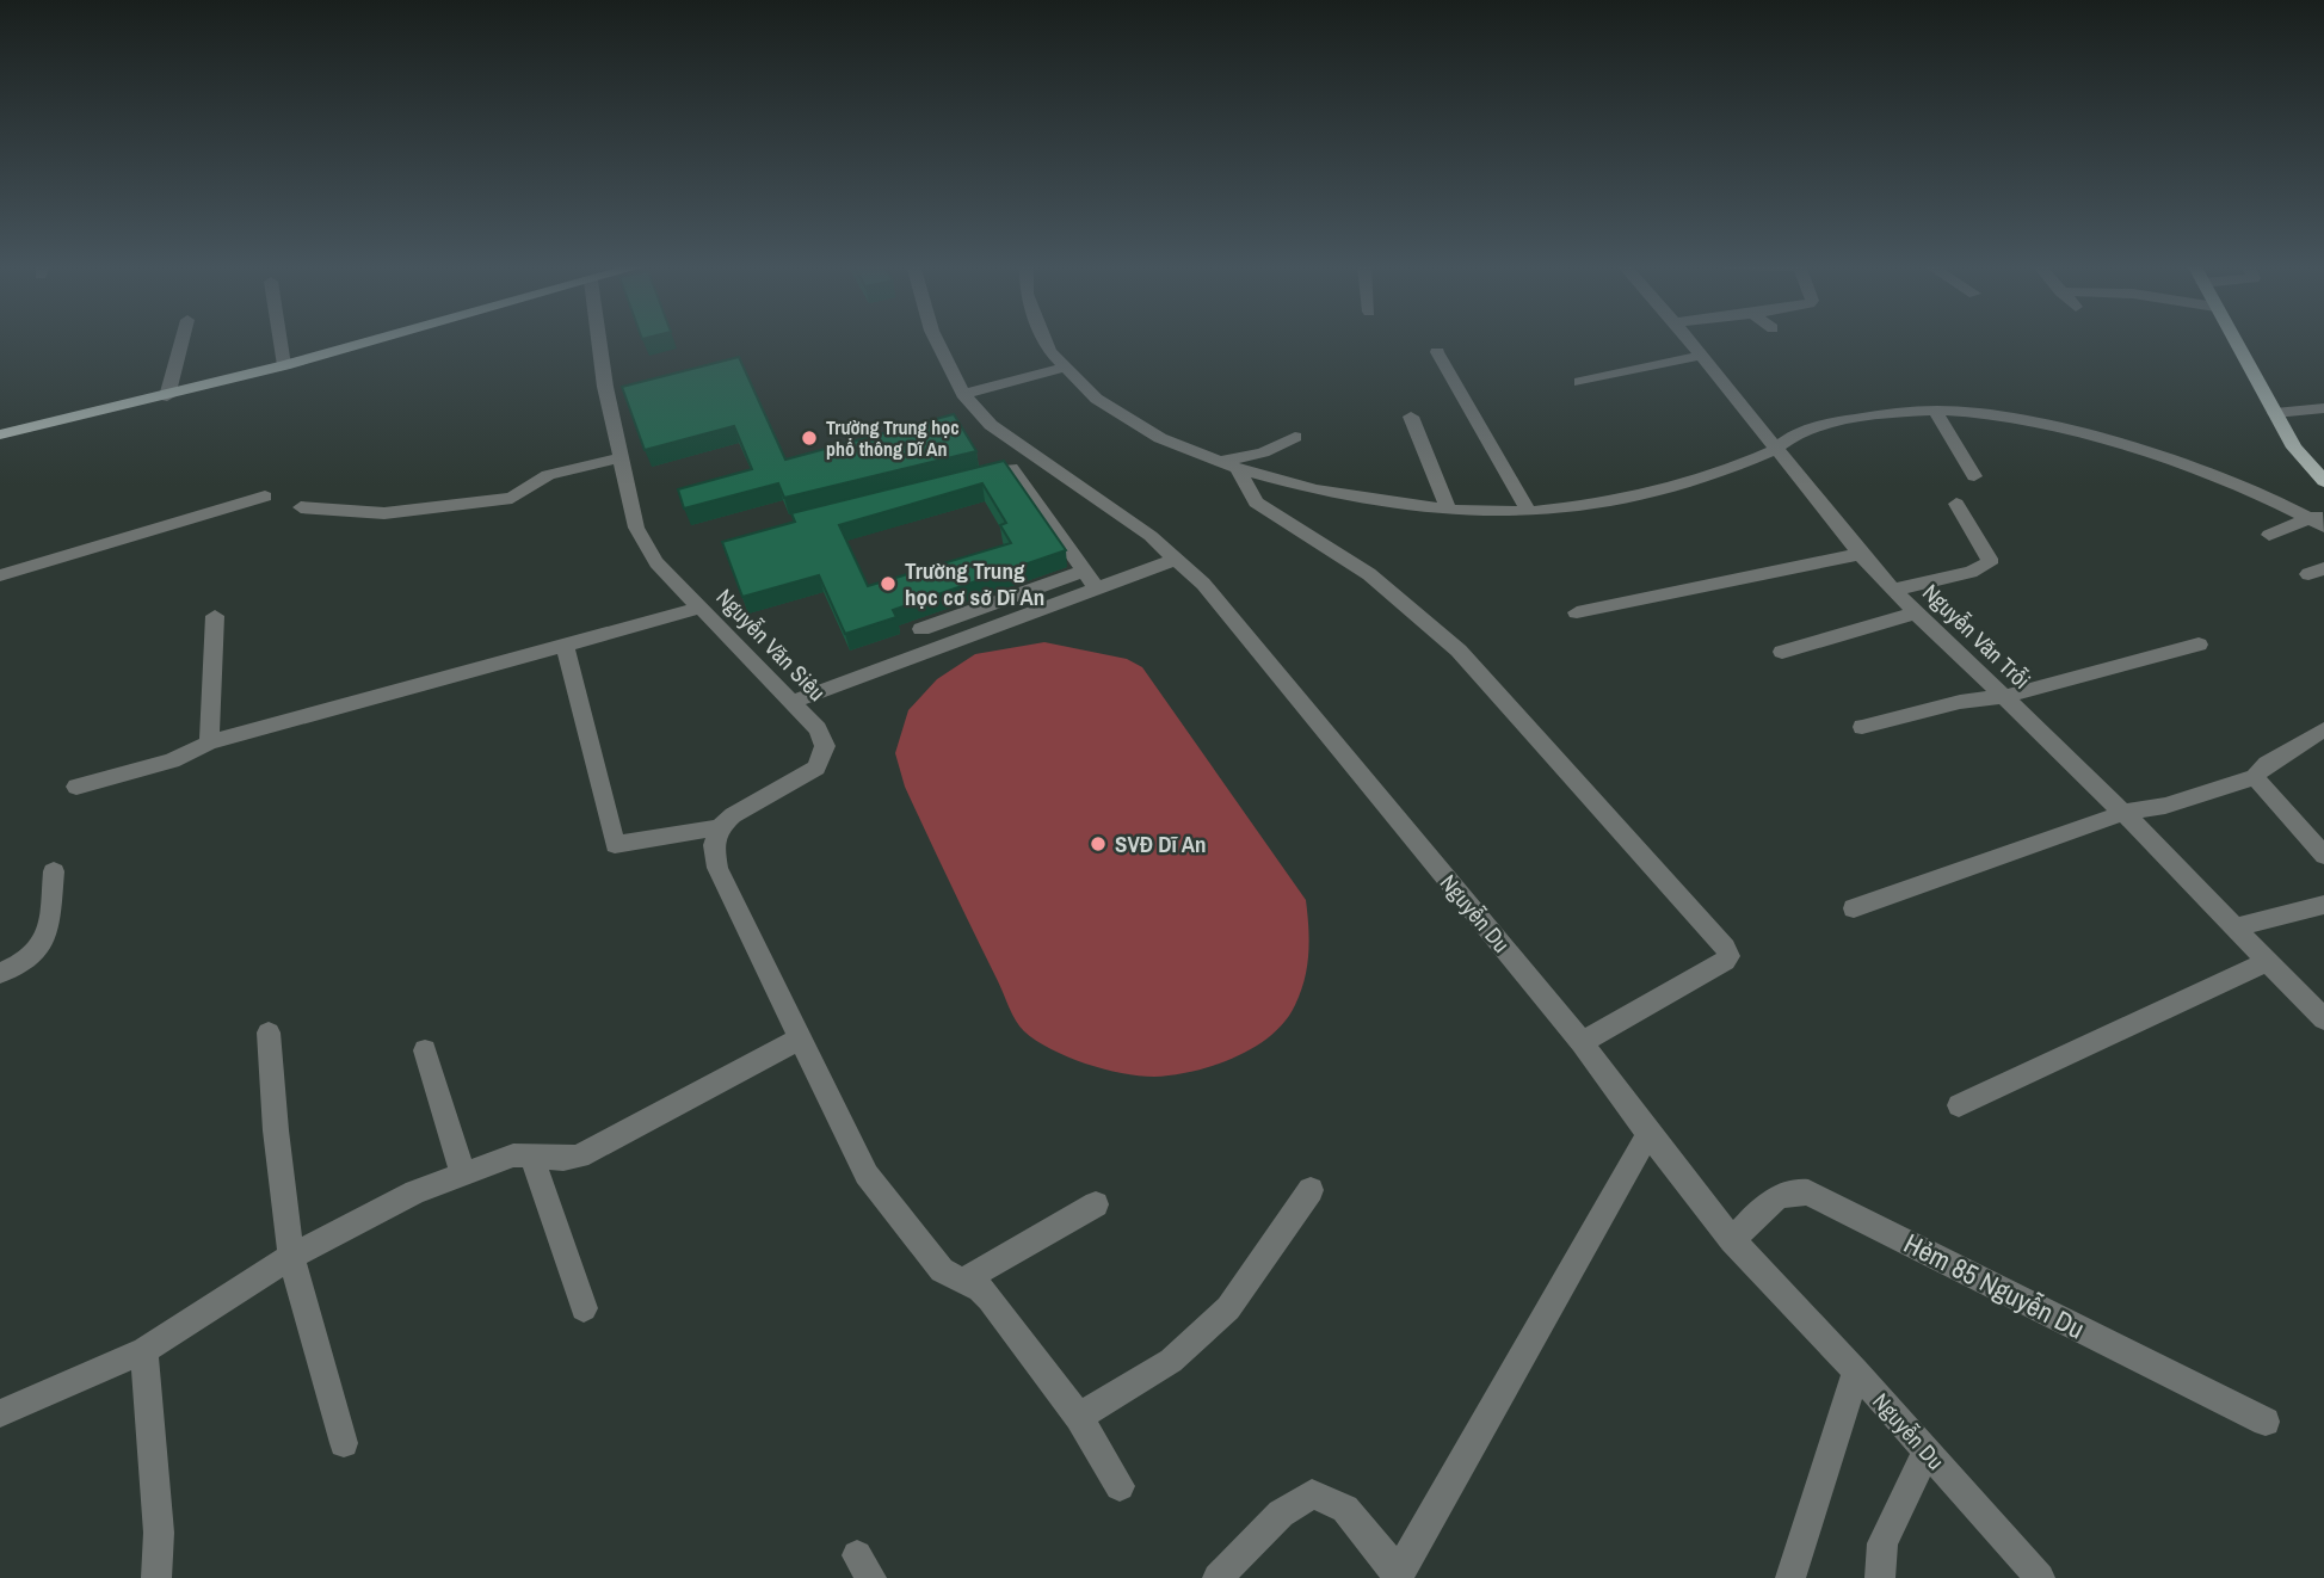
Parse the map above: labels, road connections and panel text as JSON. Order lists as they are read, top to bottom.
{
  "streets": {
    "street": [
      "Nguyễn Văn Trỗi",
      "Nguyễn Văn Siêu",
      "Nguyễn Du",
      "Hẻm 85 Nguyễn Du"
    ]
  },
  "crossings": [
    ["Nguyễn Du", "Hẻm 85 Nguyễn Du"]
  ],
  "places": ["Trường Trung học phổ thông Dĩ An", "Trường Trung học cơ sở Dĩ An", "SVĐ Dĩ An"]
}
